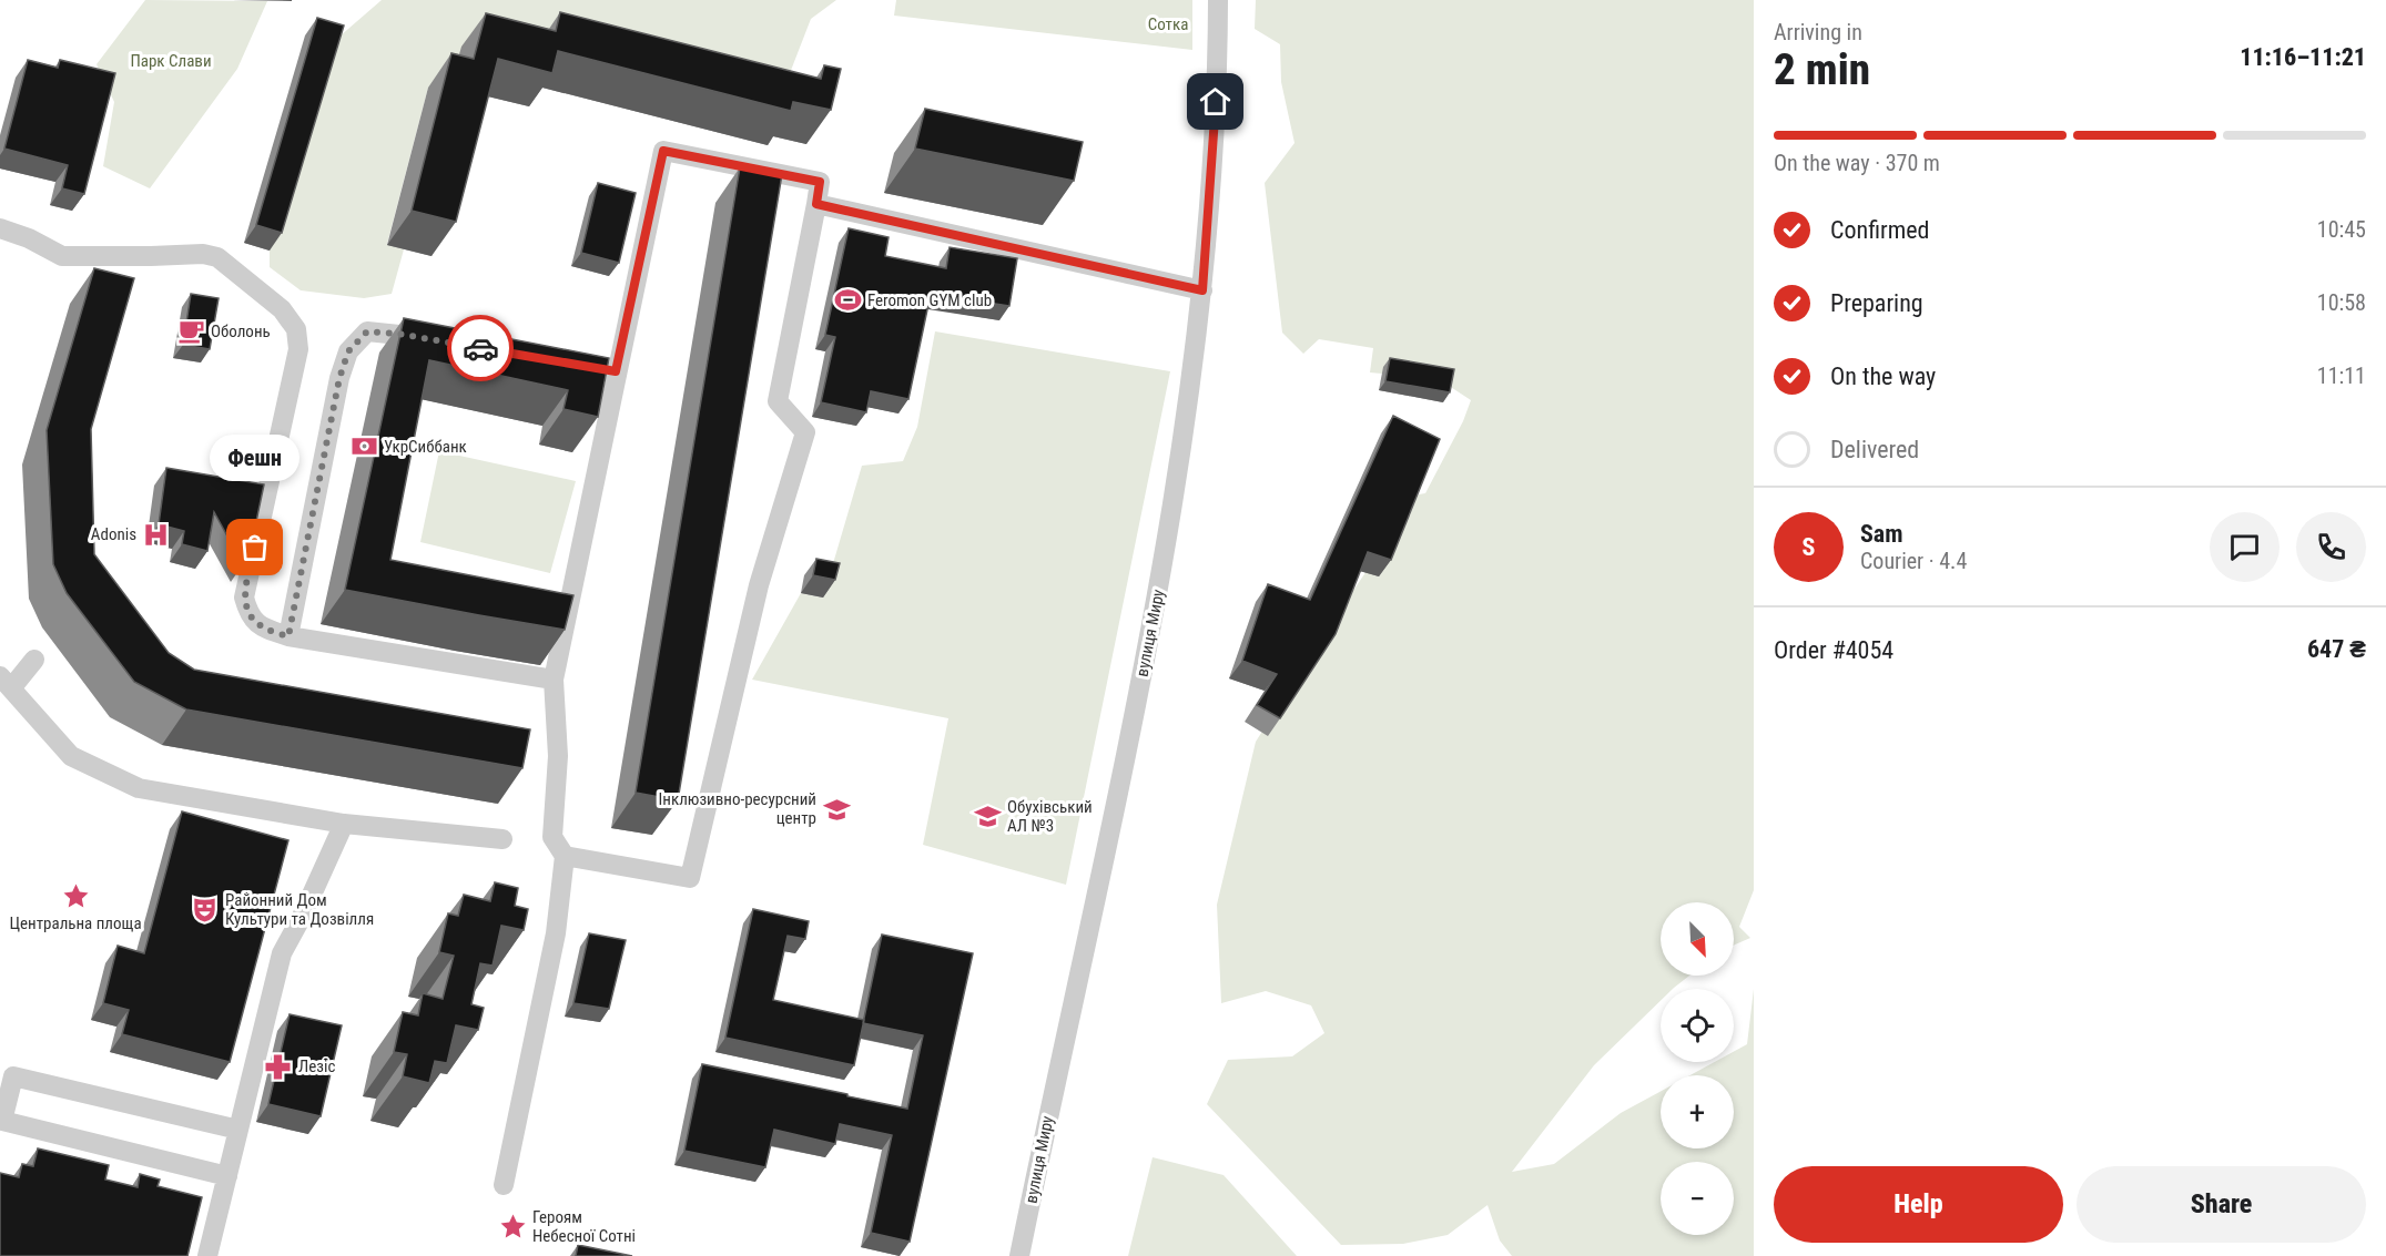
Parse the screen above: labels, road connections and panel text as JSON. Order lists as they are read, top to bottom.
{
  "streets": {
    "street": ["вулиця Миру"]
  },
  "parks": ["Сотка", "Парк Слави"],
  "places": {
    "sports": ["Feromon GYM club"],
    "cafe": ["Оболонь"],
    "bank": ["УкрСиббанк"],
    "hospital": ["Adonis"],
    "other": ["Фешн"],
    "school or university": ["Інклюзивно-ресурсний центр", "Обухівський АЛ №3"],
    "place": ["Центральна площа", "Героям Небесної Сотні"],
    "theatre": ["Районний Дом Культури та Дозвілля"],
    "pharmacy": ["Лезіс"]
  },
  "north": "bottom right",
  "page": {
    "heading": ["2 min", "Arriving in", "11:16–11:21"],
    "panel": [
      "Sam",
      "Courier · 4.4",
      "Order #4054",
      "647 ₴"
    ],
    "bar": "On the way · 370 m",
    "list": [
      ["Confirmed", "10:45"],
      ["Preparing", "10:58"],
      ["On the way", "11:11"],
      "Delivered"
    ],
    "bubble": "Фешн",
    "round": "S",
    "map_buttons": ["+", "−"],
    "buttons": ["Help", "Share"]
  }
}
